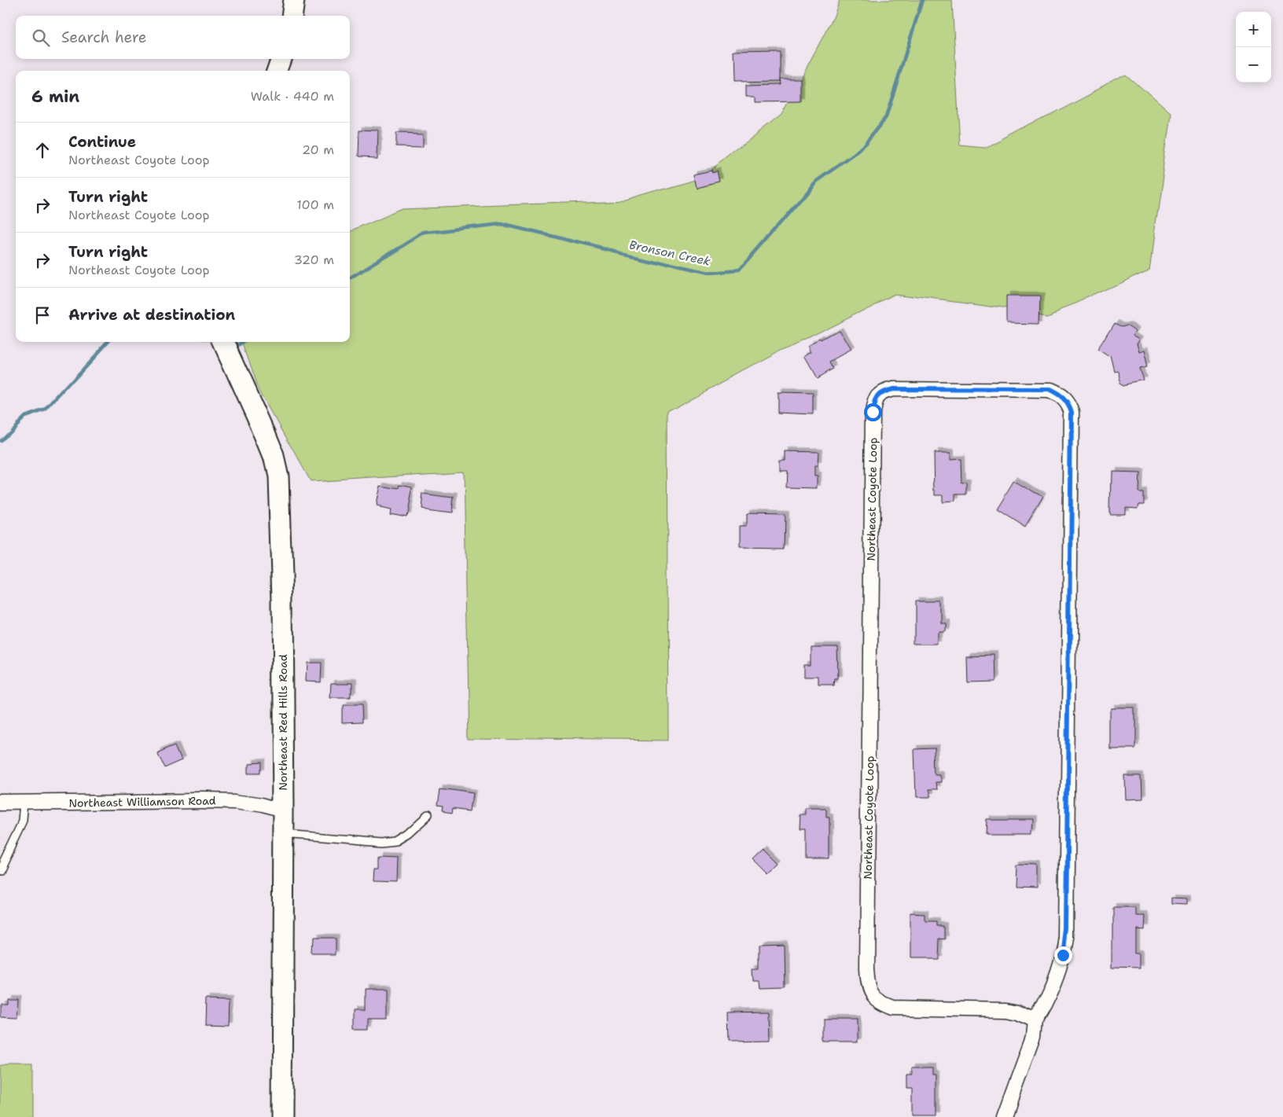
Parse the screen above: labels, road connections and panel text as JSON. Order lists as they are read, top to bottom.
{
  "streets": {
    "street": ["Northeast Coyote Loop", "Northeast Red Hills Road", "Northeast Williamson Road"]
  },
  "crossings": [
    ["Northeast Red Hills Road", "Northeast Williamson Road"]
  ],
  "water": ["Bronson Creek"],
  "page": {
    "map_buttons": ["+", "−"],
    "search": "Search here",
    "heading": ["6 min", "Walk · 440 m"],
    "list": [
      ["Continue", "Northeast Coyote Loop", "20 m"],
      ["Turn right", "Northeast Coyote Loop", "100 m"],
      ["Turn right", "Northeast Coyote Loop", "320 m"],
      "Arrive at destination"
    ]
  }
}
